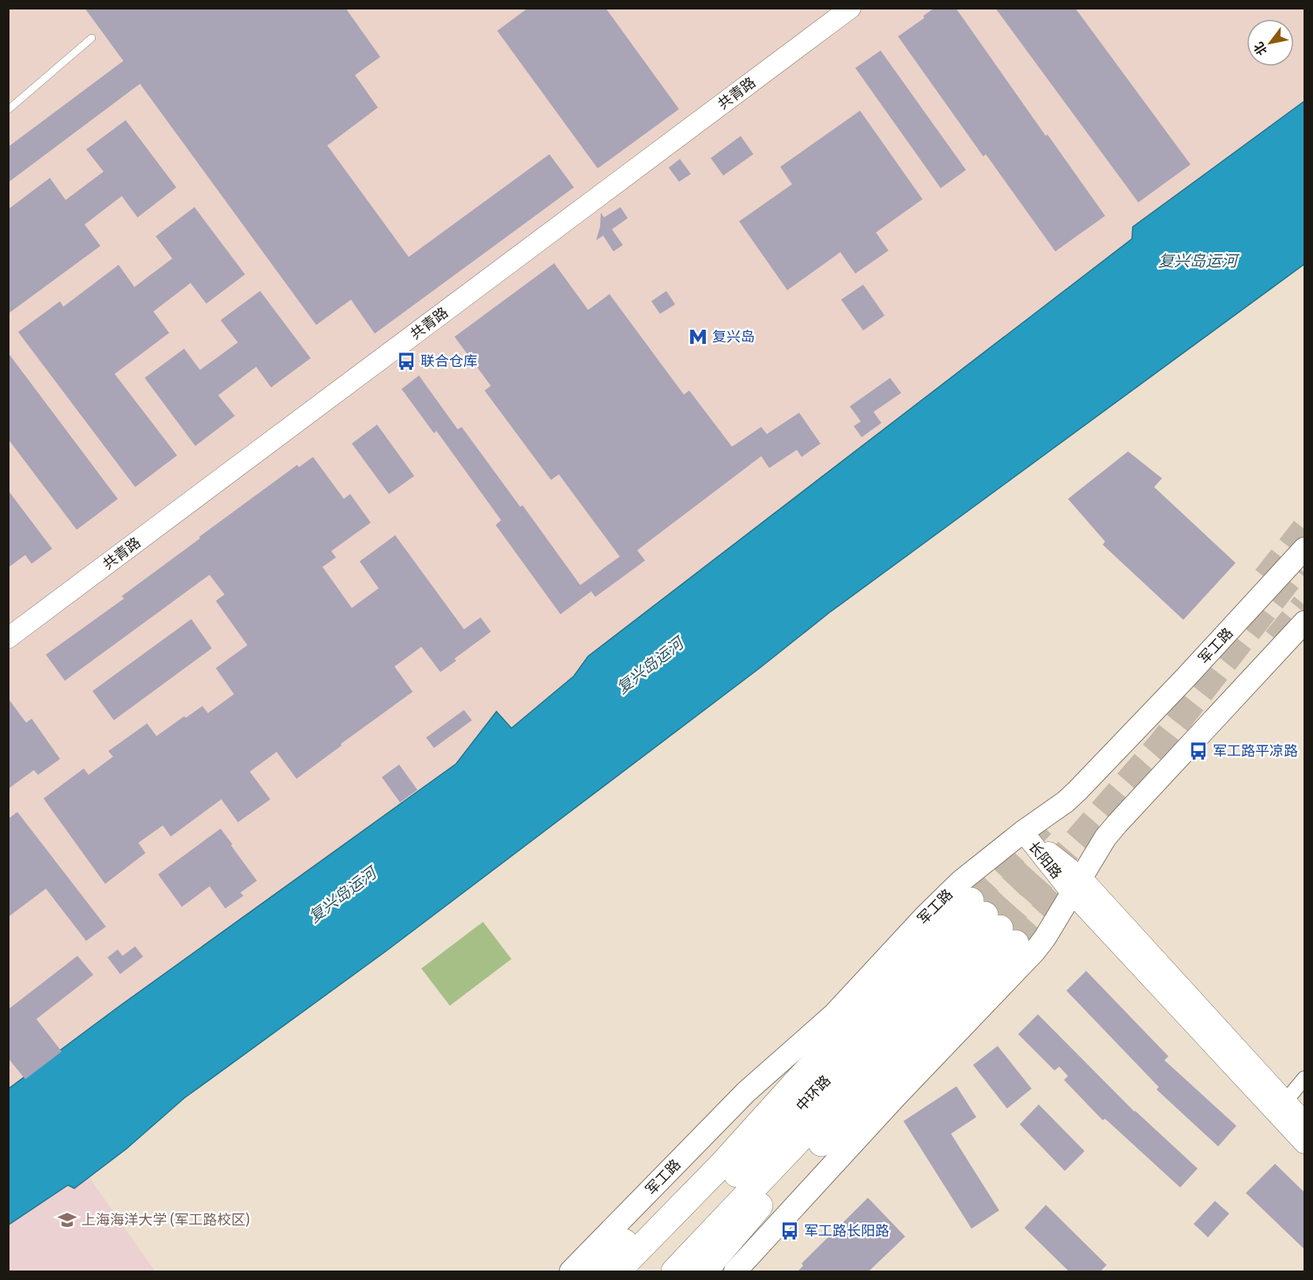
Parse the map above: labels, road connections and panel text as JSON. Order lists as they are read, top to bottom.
{
  "streets": {
    "highway": ["中环路"],
    "main road": ["军工路"],
    "street": ["共青路", "长阳路"]
  },
  "crossings": [
    ["军工路", "长阳路"]
  ],
  "water": ["复兴岛运河"],
  "places": {
    "metro station": ["复兴岛"],
    "bus stop": ["联合仓库", "军工路平凉路", "军工路长阳路"],
    "school or university": ["上海海洋大学 (军工路校区)"]
  },
  "north": "bottom left"
}
